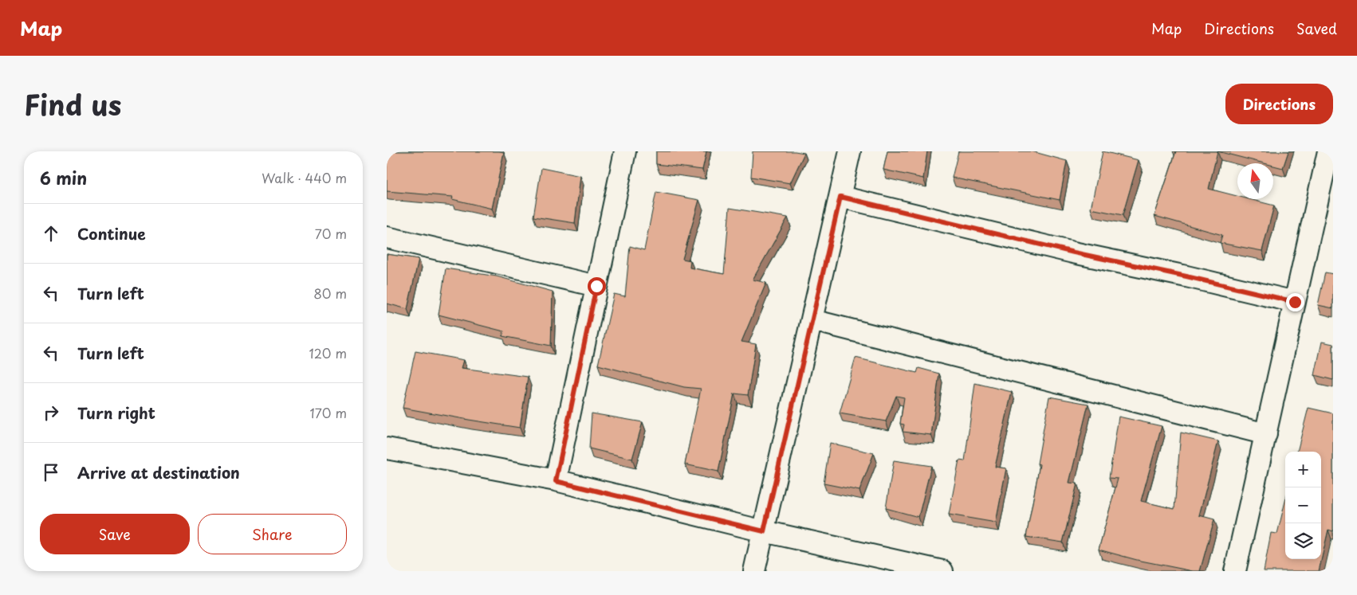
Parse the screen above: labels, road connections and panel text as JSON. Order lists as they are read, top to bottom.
{
  "north": "top",
  "page": {
    "header": "Map",
    "nav": ["Map", "Directions", "Saved"],
    "title": "Find us",
    "buttons": [
      "Directions",
      ["Save", "Share"]
    ],
    "heading": ["6 min", "Walk · 440 m"],
    "list": [
      ["Continue", "70 m"],
      ["Turn left", "80 m"],
      ["Turn left", "120 m"],
      ["Turn right", "170 m"],
      "Arrive at destination"
    ],
    "map_buttons": ["+", "−"]
  }
}
